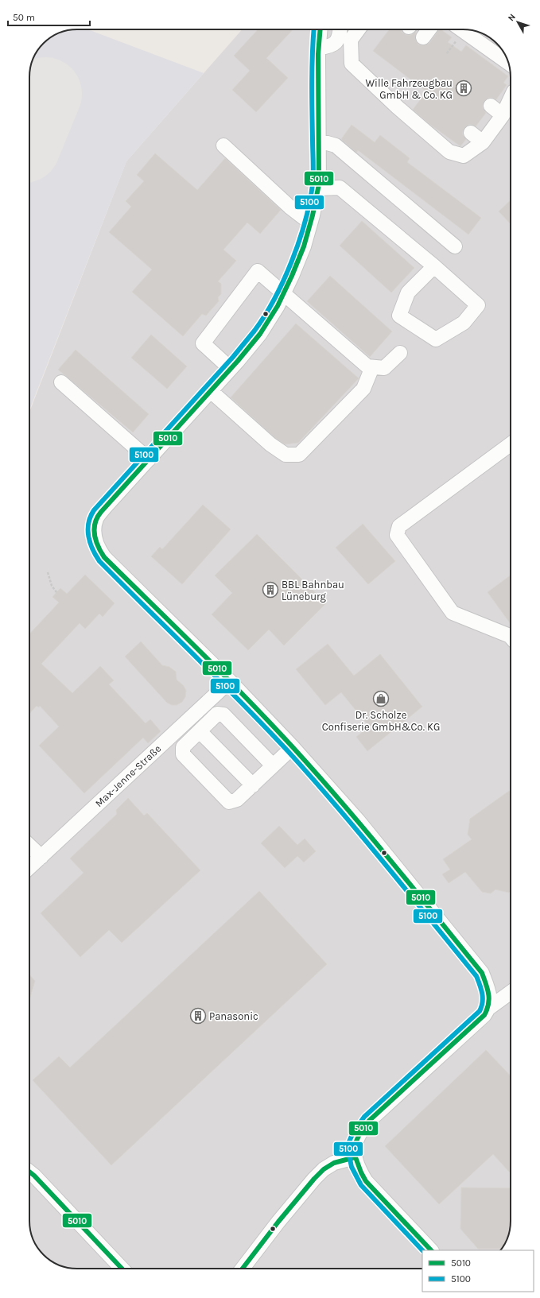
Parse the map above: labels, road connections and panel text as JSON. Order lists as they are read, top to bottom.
{
  "streets": {
    "street": ["Max-Jenne-Straße"]
  },
  "places": {
    "building": ["Wille Fahrzeugbau GmbH & Co. KG", "BBL Bahnbau Lüneburg", "Panasonic"],
    "shop": ["Dr. Scholze Confiserie GmbH&Co. KG"]
  },
  "lines": ["transit line 5010", "transit line 5100"],
  "legend": ["5010", "5100"],
  "scale_bar": "50 m",
  "north": "top left"
}
